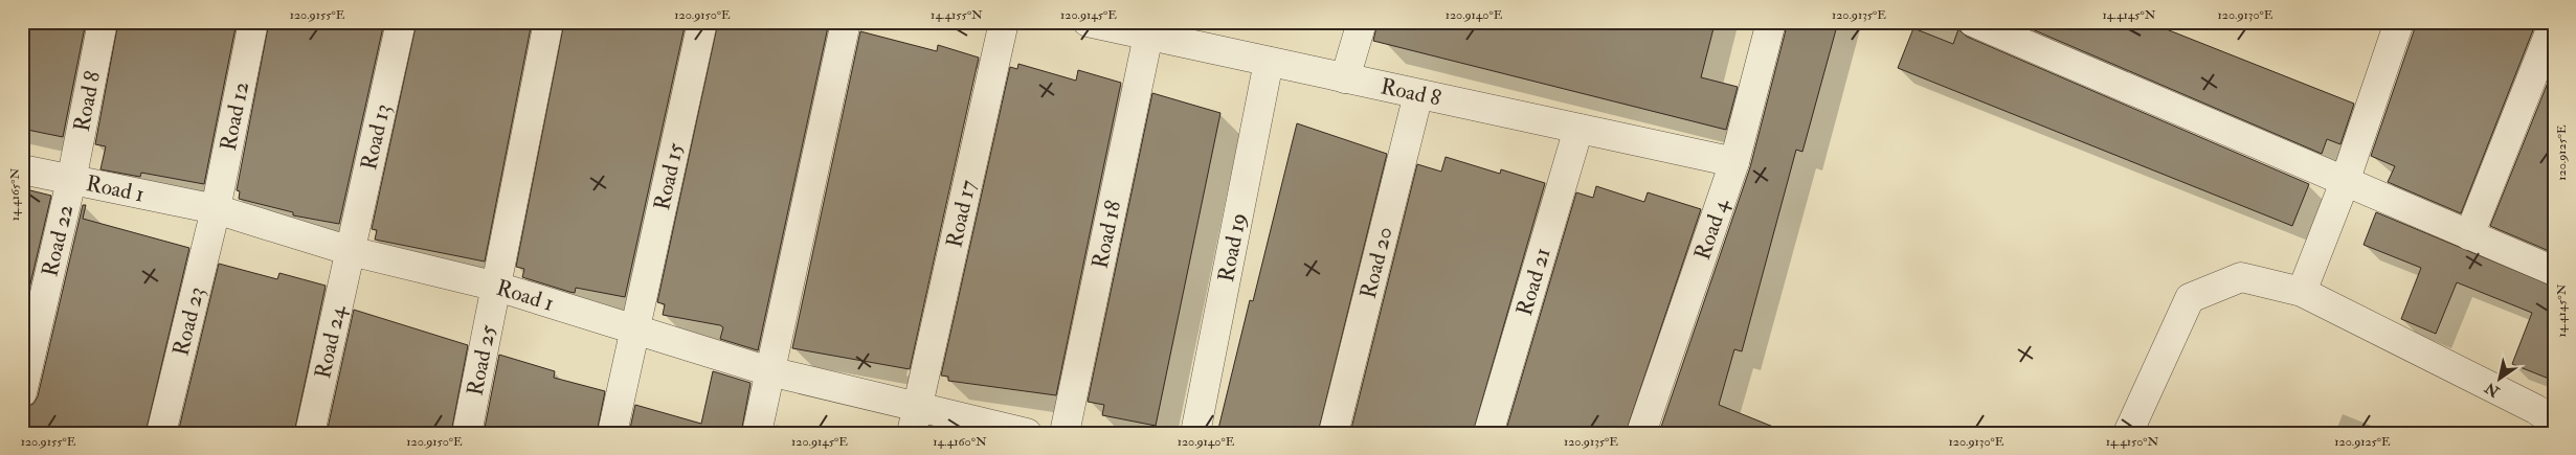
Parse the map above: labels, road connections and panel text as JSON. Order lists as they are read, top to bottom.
{
  "streets": {
    "street": [
      "Road 8",
      "Road 12",
      "Road 13",
      "Road 15",
      "Road 1",
      "Road 17",
      "Road 4",
      "Road 18",
      "Road 22",
      "Road 19",
      "Road 20",
      "Road 21",
      "Road 23",
      "Road 24",
      "Road 25"
    ]
  },
  "crossings": [
    ["Road 8", "Road 1"],
    ["Road 8", "Road 4"],
    ["Road 8", "Road 18"],
    ["Road 8", "Road 22"],
    ["Road 8", "Road 19"],
    ["Road 8", "Road 20"],
    ["Road 8", "Road 21"],
    ["Road 12", "Road 1"],
    ["Road 12", "Road 23"],
    ["Road 13", "Road 1"],
    ["Road 13", "Road 24"],
    ["Road 15", "Road 1"],
    ["Road 1", "Road 17"],
    ["Road 1", "Road 22"],
    ["Road 1", "Road 23"],
    ["Road 1", "Road 24"],
    ["Road 1", "Road 25"]
  ],
  "north": "bottom left",
  "coordinates": [
    "120.9155°E",
    "120.9150°E",
    "14.4155°N",
    "120.9145°E",
    "120.9140°E",
    "120.9135°E",
    "14.4145°N",
    "120.9130°E",
    "120.9125°E",
    "14.4165°N",
    "14.4160°N",
    "14.4150°N"
  ]
}
